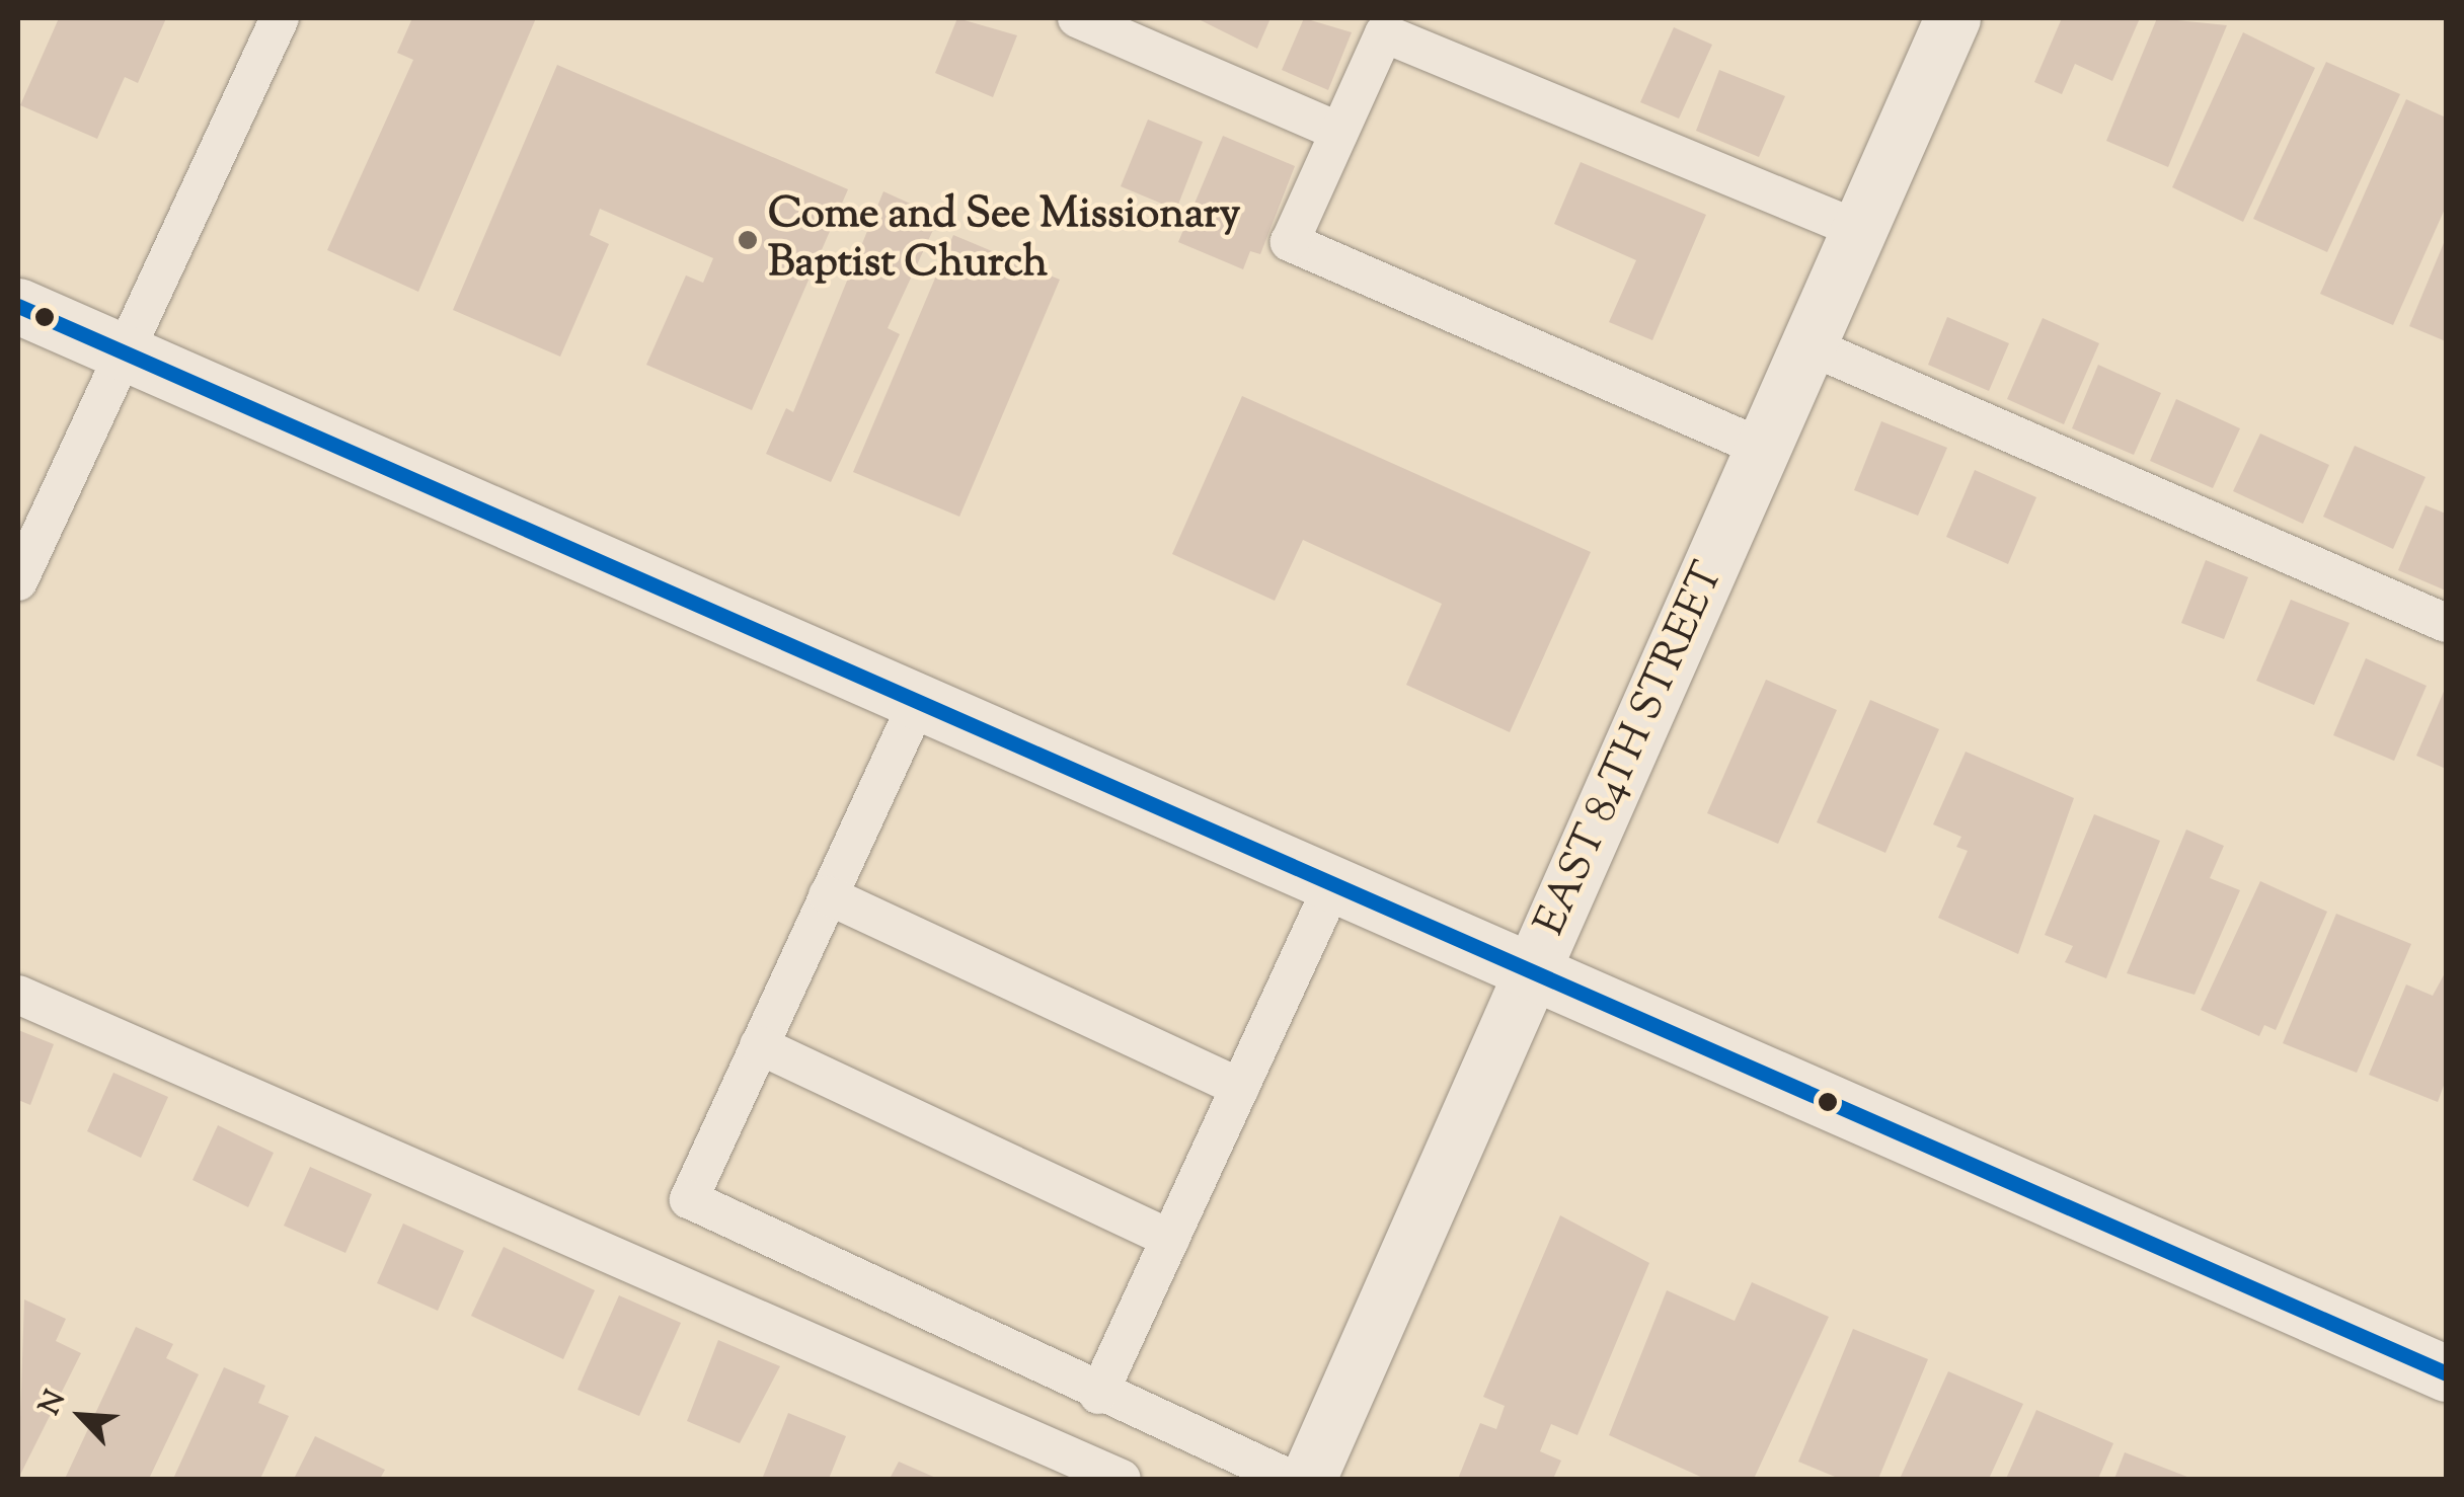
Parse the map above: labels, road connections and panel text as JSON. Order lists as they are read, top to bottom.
{
  "streets": {
    "street": ["EAST 84TH STREET"]
  },
  "places": ["Come and See Missionary Baptist Church"],
  "north": "top left"
}
